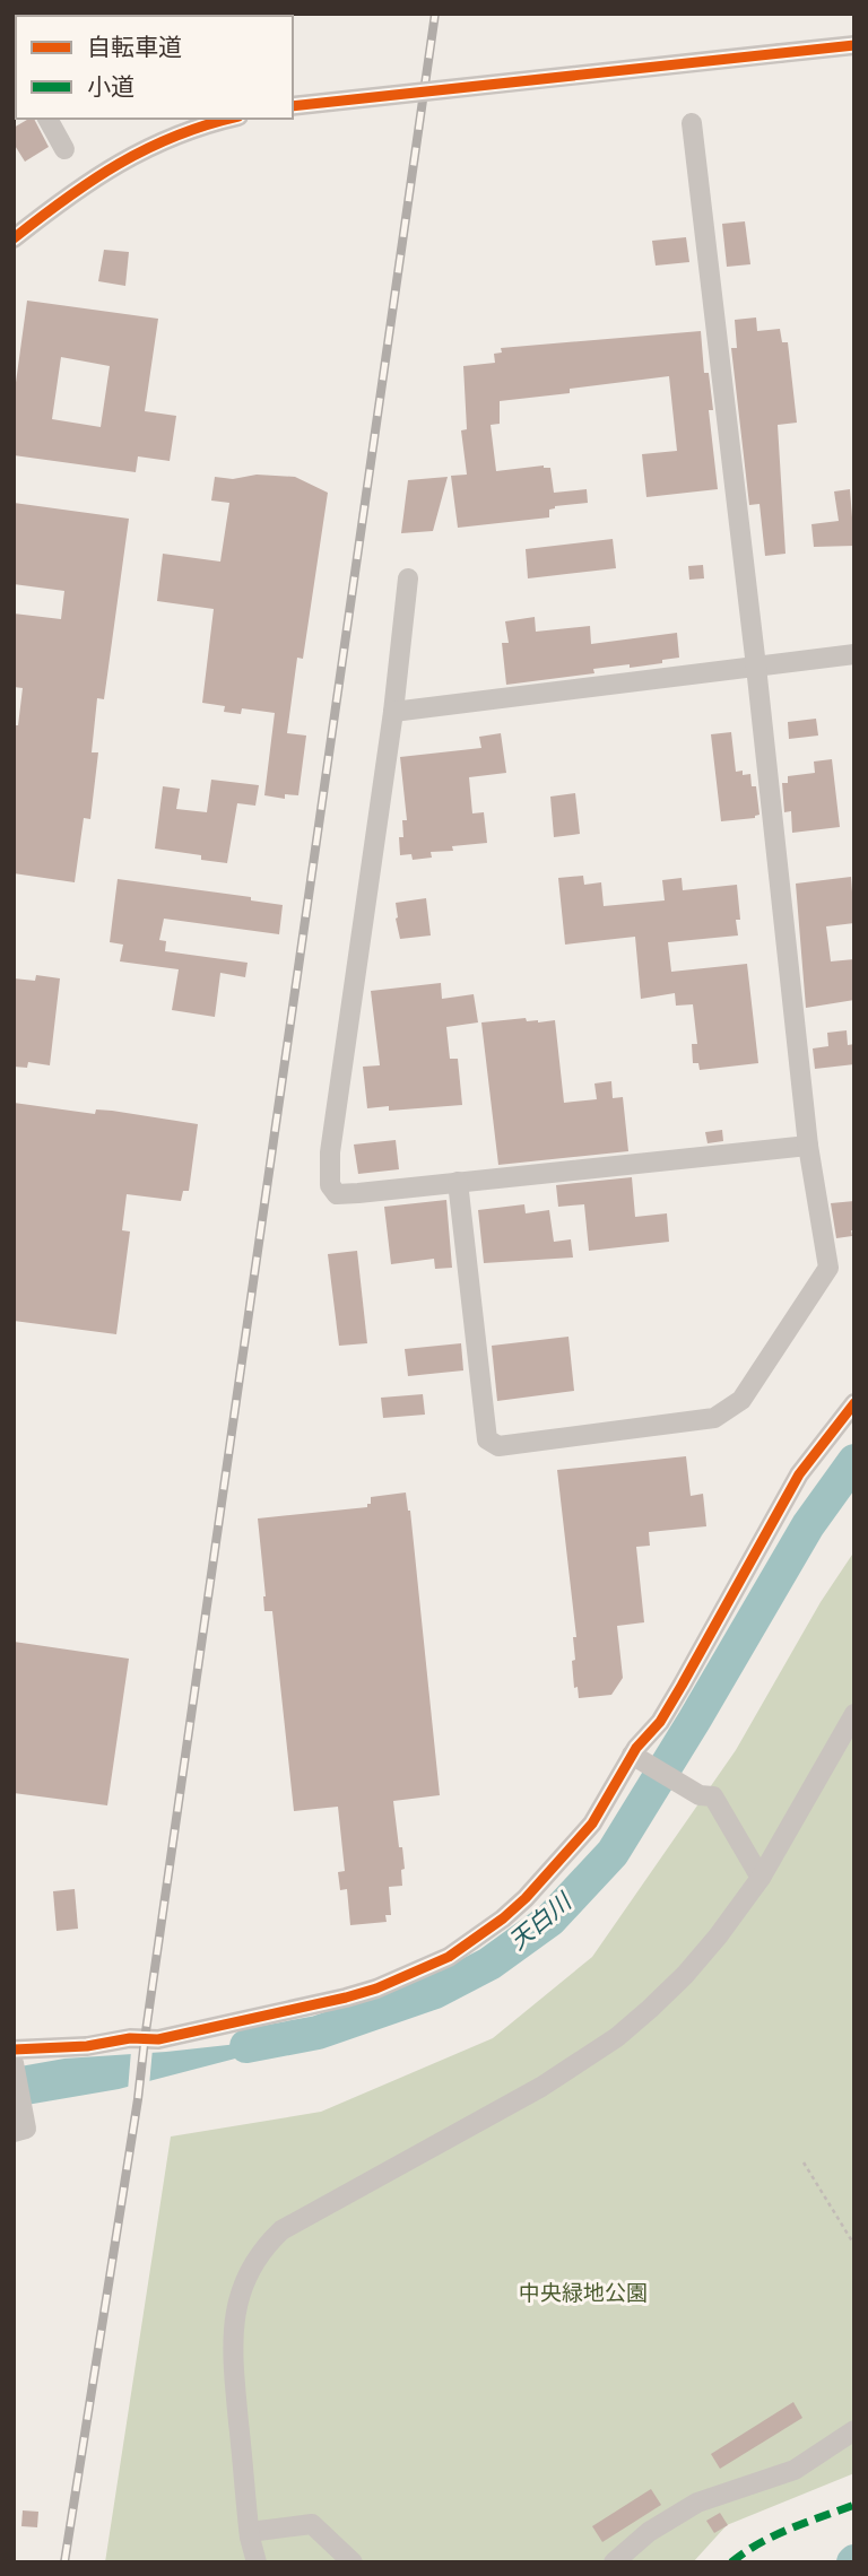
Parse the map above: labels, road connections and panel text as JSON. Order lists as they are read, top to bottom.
{
  "water": ["天白川"],
  "parks": ["中央緑地公園"],
  "legend": ["自転車道", "小道"]
}
